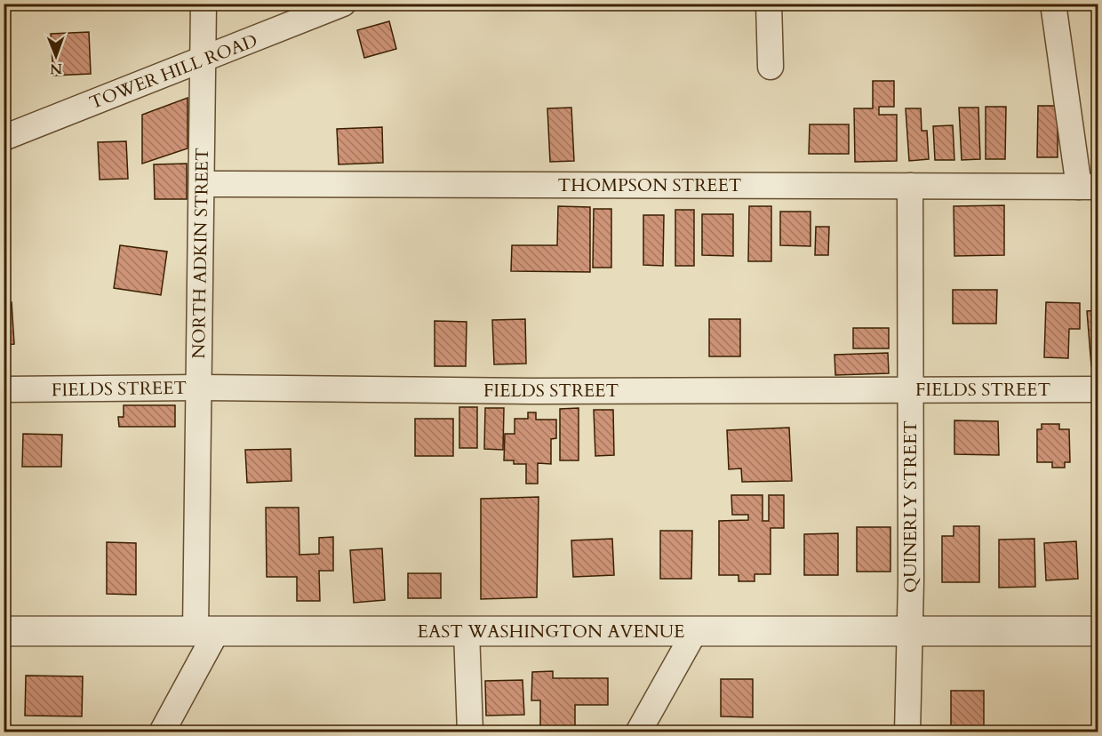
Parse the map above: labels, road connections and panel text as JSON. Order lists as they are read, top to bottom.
{
  "streets": {
    "street": [
      "TOWER HILL ROAD",
      "THOMPSON STREET",
      "NORTH ADKIN STREET",
      "FIELDS STREET",
      "QUINERLY STREET",
      "EAST WASHINGTON AVENUE"
    ]
  },
  "crossings": [
    ["TOWER HILL ROAD", "NORTH ADKIN STREET"],
    ["THOMPSON STREET", "NORTH ADKIN STREET"],
    ["THOMPSON STREET", "QUINERLY STREET"],
    ["NORTH ADKIN STREET", "FIELDS STREET"],
    ["NORTH ADKIN STREET", "EAST WASHINGTON AVENUE"],
    ["FIELDS STREET", "QUINERLY STREET"],
    ["QUINERLY STREET", "EAST WASHINGTON AVENUE"]
  ],
  "north": "bottom"
}
